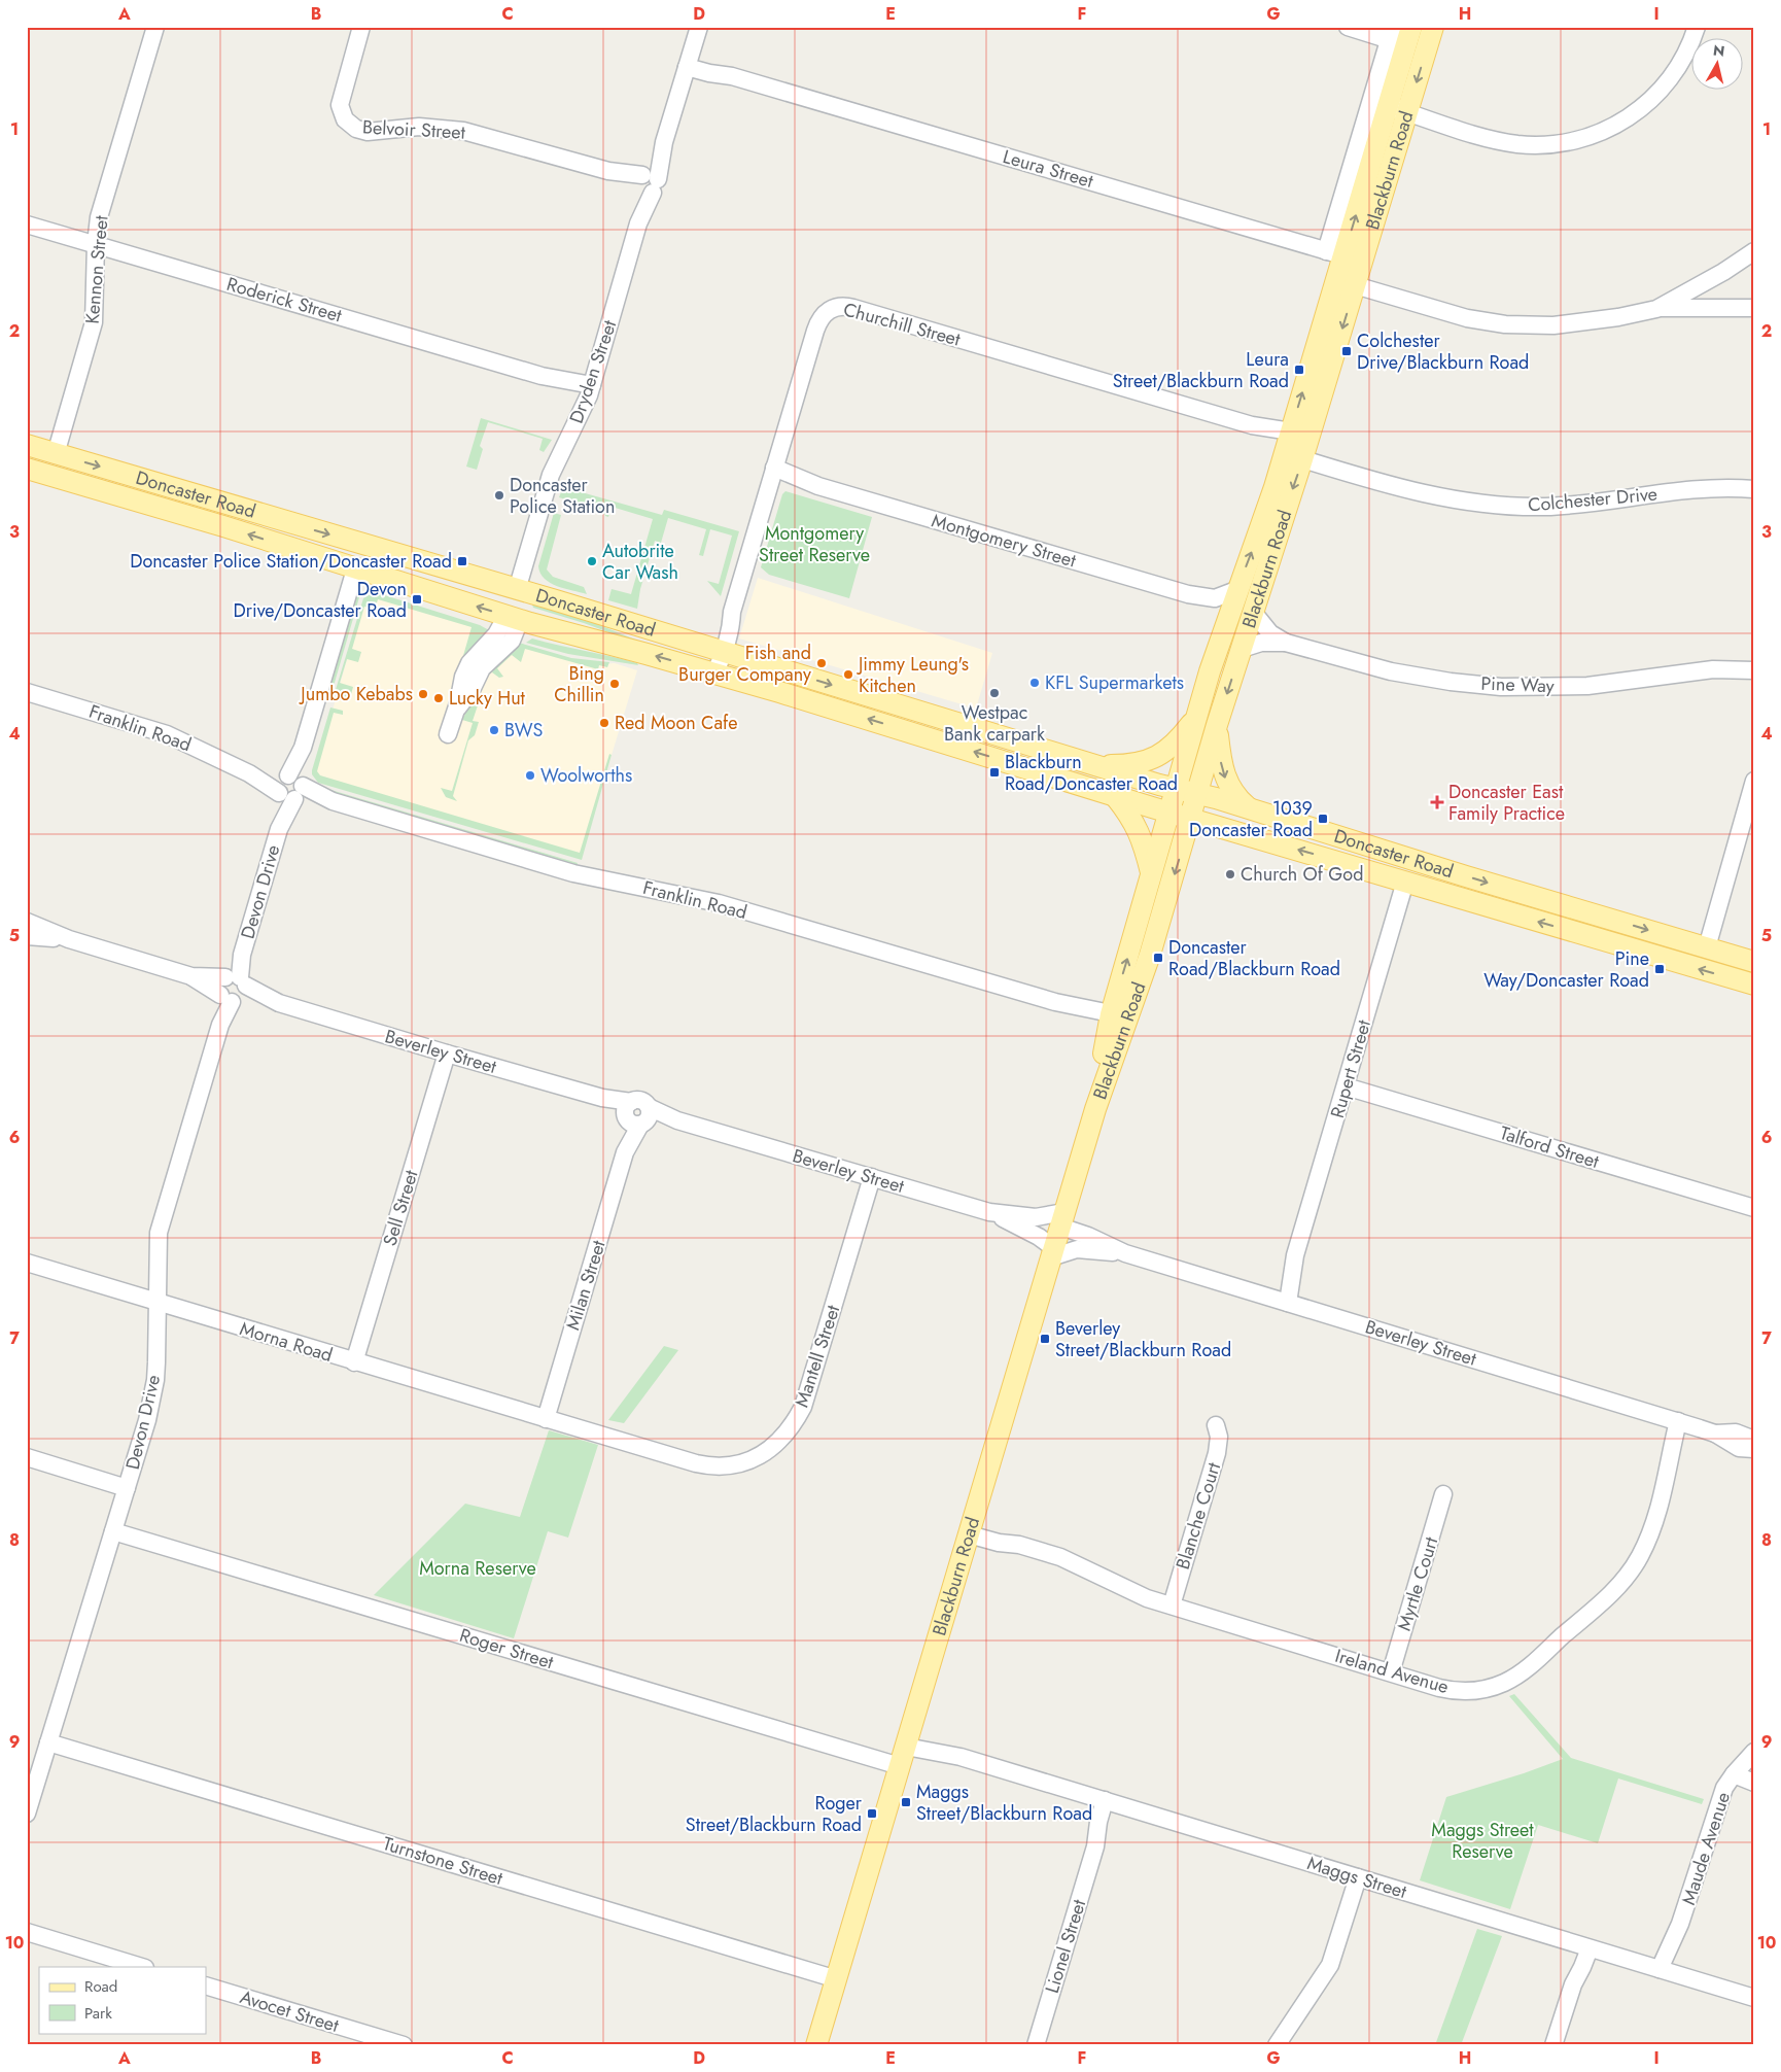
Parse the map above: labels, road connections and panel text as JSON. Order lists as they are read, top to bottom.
{
  "streets": {
    "main road": ["Blackburn Road", "Doncaster Road"],
    "street": [
      "Belvoir Street",
      "Leura Street",
      "Kennon Street",
      "Roderick Street",
      "Churchill Street",
      "Dryden Street",
      "Colchester Drive",
      "Montgomery Street",
      "Pine Way",
      "Franklin Road",
      "Devon Drive",
      "Beverley Street",
      "Rupert Street",
      "Talford Street",
      "Sell Street",
      "Milan Street",
      "Morna Road",
      "Mantell Street",
      "Blanche Court",
      "Myrtle Court",
      "Roger Street",
      "Ireland Avenue",
      "Maude Avenue",
      "Turnstone Street",
      "Maggs Street",
      "Lionel Street",
      "Avocet Street"
    ]
  },
  "crossings": [
    ["Belvoir Street", "Dryden Street"],
    ["Leura Street", "Blackburn Road"],
    ["Leura Street", "Dryden Street"],
    ["Blackburn Road", "Churchill Street"],
    ["Blackburn Road", "Doncaster Road"],
    ["Blackburn Road", "Colchester Drive"],
    ["Blackburn Road", "Montgomery Street"],
    ["Blackburn Road", "Pine Way"],
    ["Blackburn Road", "Franklin Road"],
    ["Blackburn Road", "Beverley Street"],
    ["Blackburn Road", "Roger Street"],
    ["Blackburn Road", "Ireland Avenue"],
    ["Blackburn Road", "Turnstone Street"],
    ["Blackburn Road", "Maggs Street"],
    ["Kennon Street", "Roderick Street"],
    ["Kennon Street", "Doncaster Road"],
    ["Roderick Street", "Dryden Street"],
    ["Churchill Street", "Doncaster Road"],
    ["Churchill Street", "Colchester Drive"],
    ["Churchill Street", "Montgomery Street"],
    ["Dryden Street", "Doncaster Road"],
    ["Doncaster Road", "Devon Drive"],
    ["Doncaster Road", "Rupert Street"],
    ["Montgomery Street", "Pine Way"],
    ["Franklin Road", "Devon Drive"],
    ["Devon Drive", "Beverley Street"],
    ["Devon Drive", "Morna Road"],
    ["Devon Drive", "Roger Street"],
    ["Devon Drive", "Turnstone Street"],
    ["Beverley Street", "Rupert Street"],
    ["Beverley Street", "Sell Street"],
    ["Beverley Street", "Milan Street"],
    ["Beverley Street", "Mantell Street"],
    ["Beverley Street", "Ireland Avenue"],
    ["Rupert Street", "Talford Street"],
    ["Sell Street", "Morna Road"],
    ["Milan Street", "Morna Road"],
    ["Milan Street", "Mantell Street"],
    ["Morna Road", "Mantell Street"],
    ["Blanche Court", "Ireland Avenue"],
    ["Myrtle Court", "Ireland Avenue"],
    ["Maude Avenue", "Maggs Street"],
    ["Maggs Street", "Lionel Street"]
  ],
  "parks": ["Montgomery Street Reserve", "Morna Reserve", "Maggs Street Reserve"],
  "places": {
    "transit": [
      "Colchester Drive/Blackburn Road",
      "Leura Street/Blackburn Road",
      "Doncaster Police Station/Doncaster Road",
      "Devon Drive/Doncaster Road",
      "Blackburn Road/Doncaster Road",
      "1039 Doncaster Road",
      "Doncaster Road/Blackburn Road",
      "Pine Way/Doncaster Road",
      "Beverley Street/Blackburn Road",
      "Maggs Street/Blackburn Road",
      "Roger Street/Blackburn Road"
    ],
    "other": [
      "Doncaster Police Station",
      "Autobrite Car Wash",
      "Fish and Burger Company",
      "Jimmy Leung's Kitchen",
      "KFL Supermarkets",
      "Bing Chillin",
      "Westpac Bank carpark",
      "Jumbo Kebabs",
      "Lucky Hut",
      "Red Moon Cafe",
      "BWS",
      "Woolworths",
      "Church Of God"
    ],
    "health": ["Doncaster East Family Practice"]
  },
  "legend": ["Road", "Park"],
  "north": "top",
  "grid": {
    "columns": [
      "A",
      "B",
      "C",
      "D",
      "E",
      "F",
      "G",
      "H",
      "I"
    ],
    "rows": [
      "1",
      "2",
      "3",
      "4",
      "5",
      "6",
      "7",
      "8",
      "9",
      "10"
    ]
  }
}
